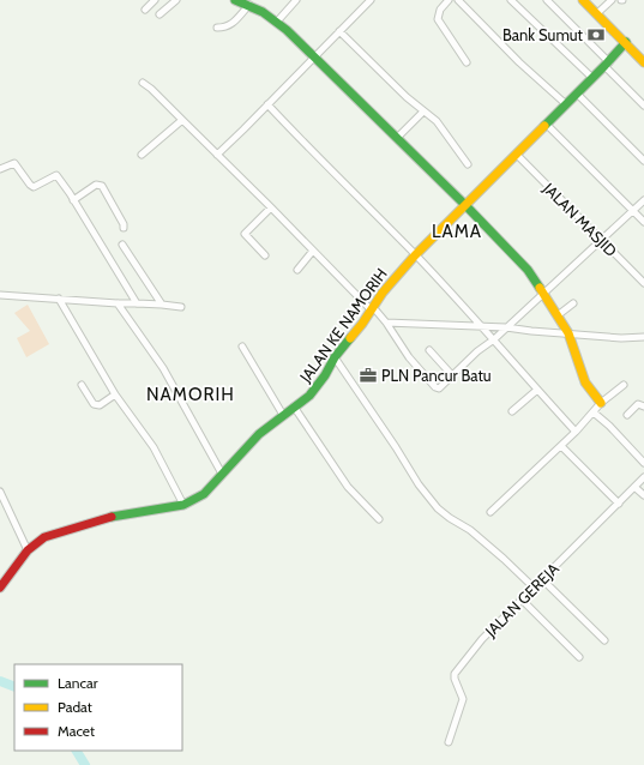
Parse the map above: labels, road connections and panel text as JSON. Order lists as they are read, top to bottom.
{
  "streets": {
    "main road": ["JALAN KE NAMORIH"],
    "street": ["JALAN MASJID", "JALAN GEREJA"]
  },
  "crossings": [
    ["JALAN MASJID", "JALAN KE NAMORIH"]
  ],
  "districts": ["LAMA", "NAMORIH"],
  "places": {
    "bank": ["Bank Sumut"],
    "office": ["PLN Pancur Batu"]
  },
  "legend": ["Lancar", "Padat", "Macet"]
}
